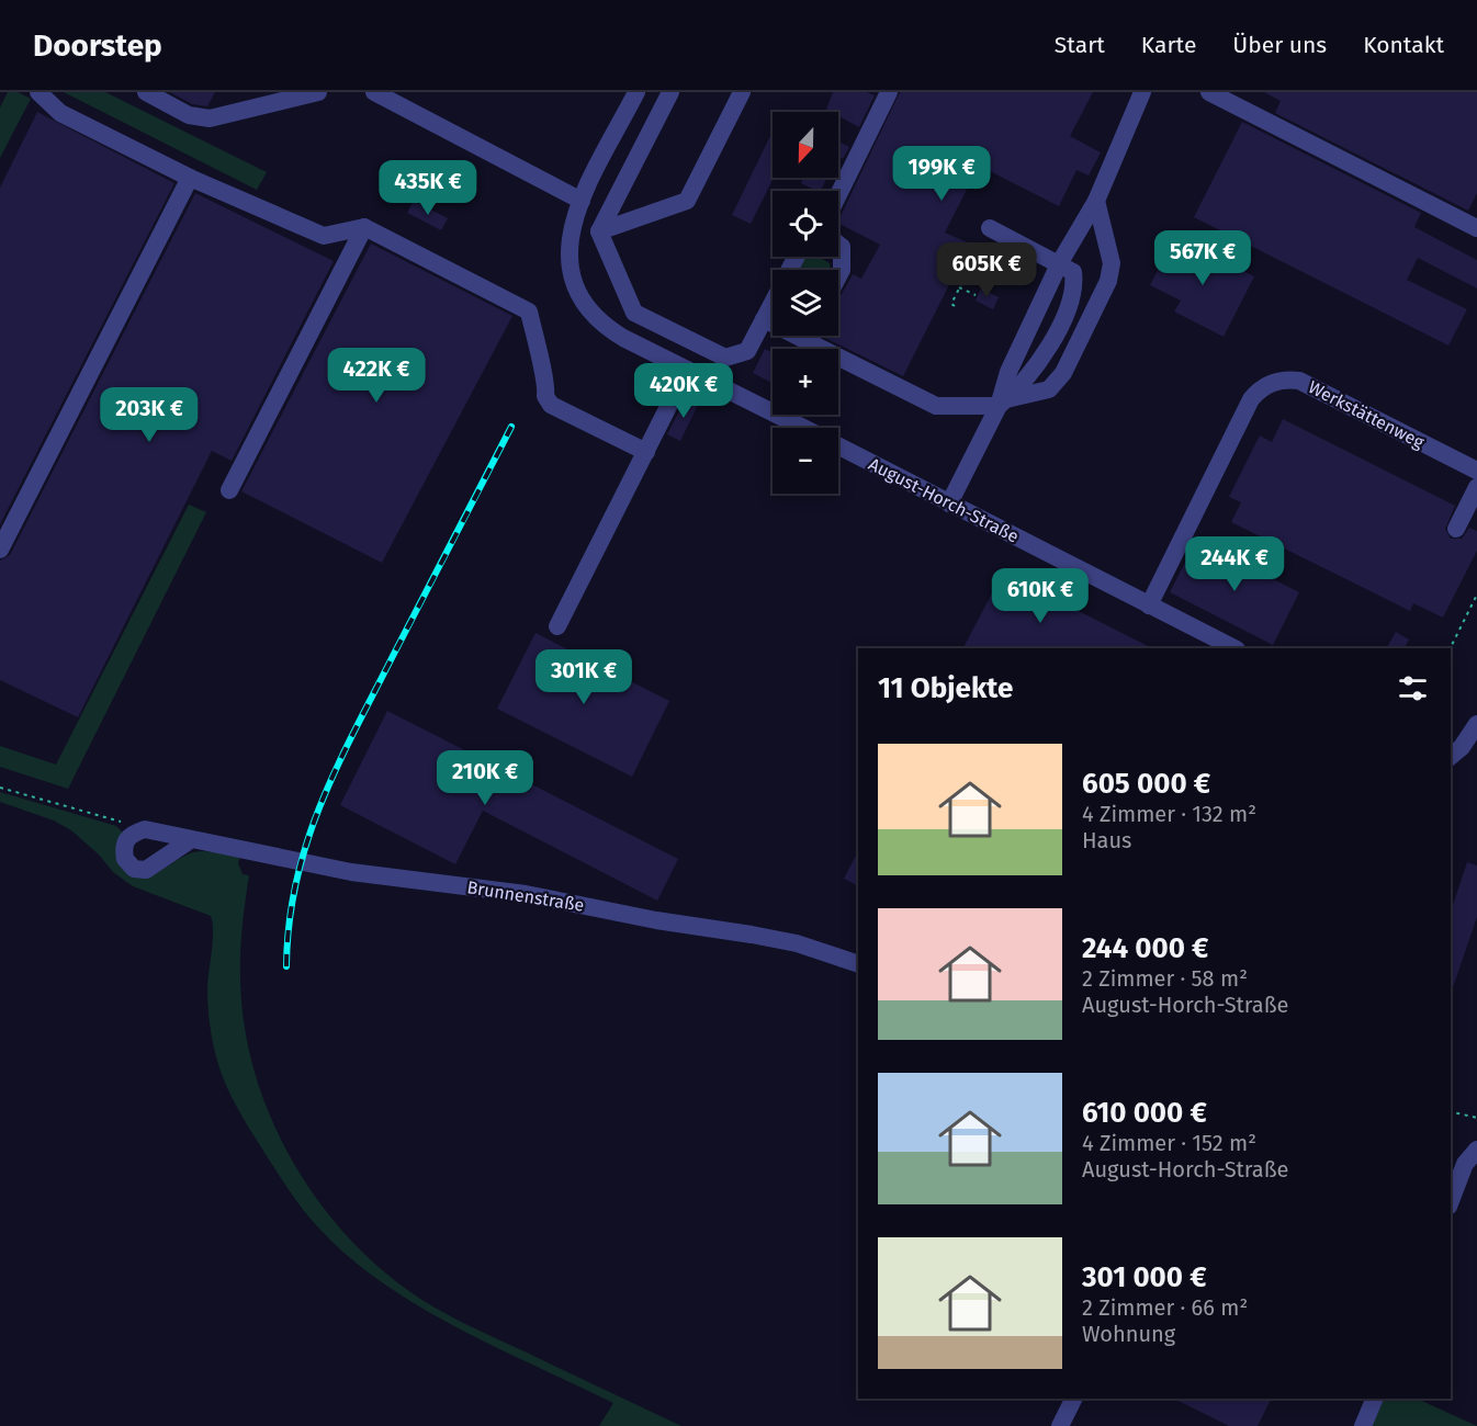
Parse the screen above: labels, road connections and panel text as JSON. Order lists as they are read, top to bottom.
{
  "streets": {
    "street": ["Werkstättenweg", "August-Horch-Straße", "Brunnenstraße"]
  },
  "crossings": [
    ["Werkstättenweg", "August-Horch-Straße"]
  ],
  "north": "bottom",
  "page": {
    "header": "Doorstep",
    "nav": [
      "Start",
      "Karte",
      "Über uns",
      "Kontakt"
    ],
    "map_buttons": ["+", "−"],
    "price": [
      "199K €",
      "435K €",
      "567K €",
      "605K €",
      "422K €",
      "420K €",
      "203K €",
      "244K €",
      "610K €",
      "301K €",
      "210K €"
    ],
    "heading": "11 Objekte",
    "list": [
      {
        "name": "605 000 €",
        "note": "4 Zimmer · 132 m² · Haus"
      },
      {
        "name": "244 000 €",
        "note": "2 Zimmer · 58 m² · August-Horch-Straße"
      },
      {
        "name": "610 000 €",
        "note": "4 Zimmer · 152 m² · August-Horch-Straße"
      },
      {
        "name": "301 000 €",
        "note": "2 Zimmer · 66 m² · Wohnung"
      }
    ]
  }
}
